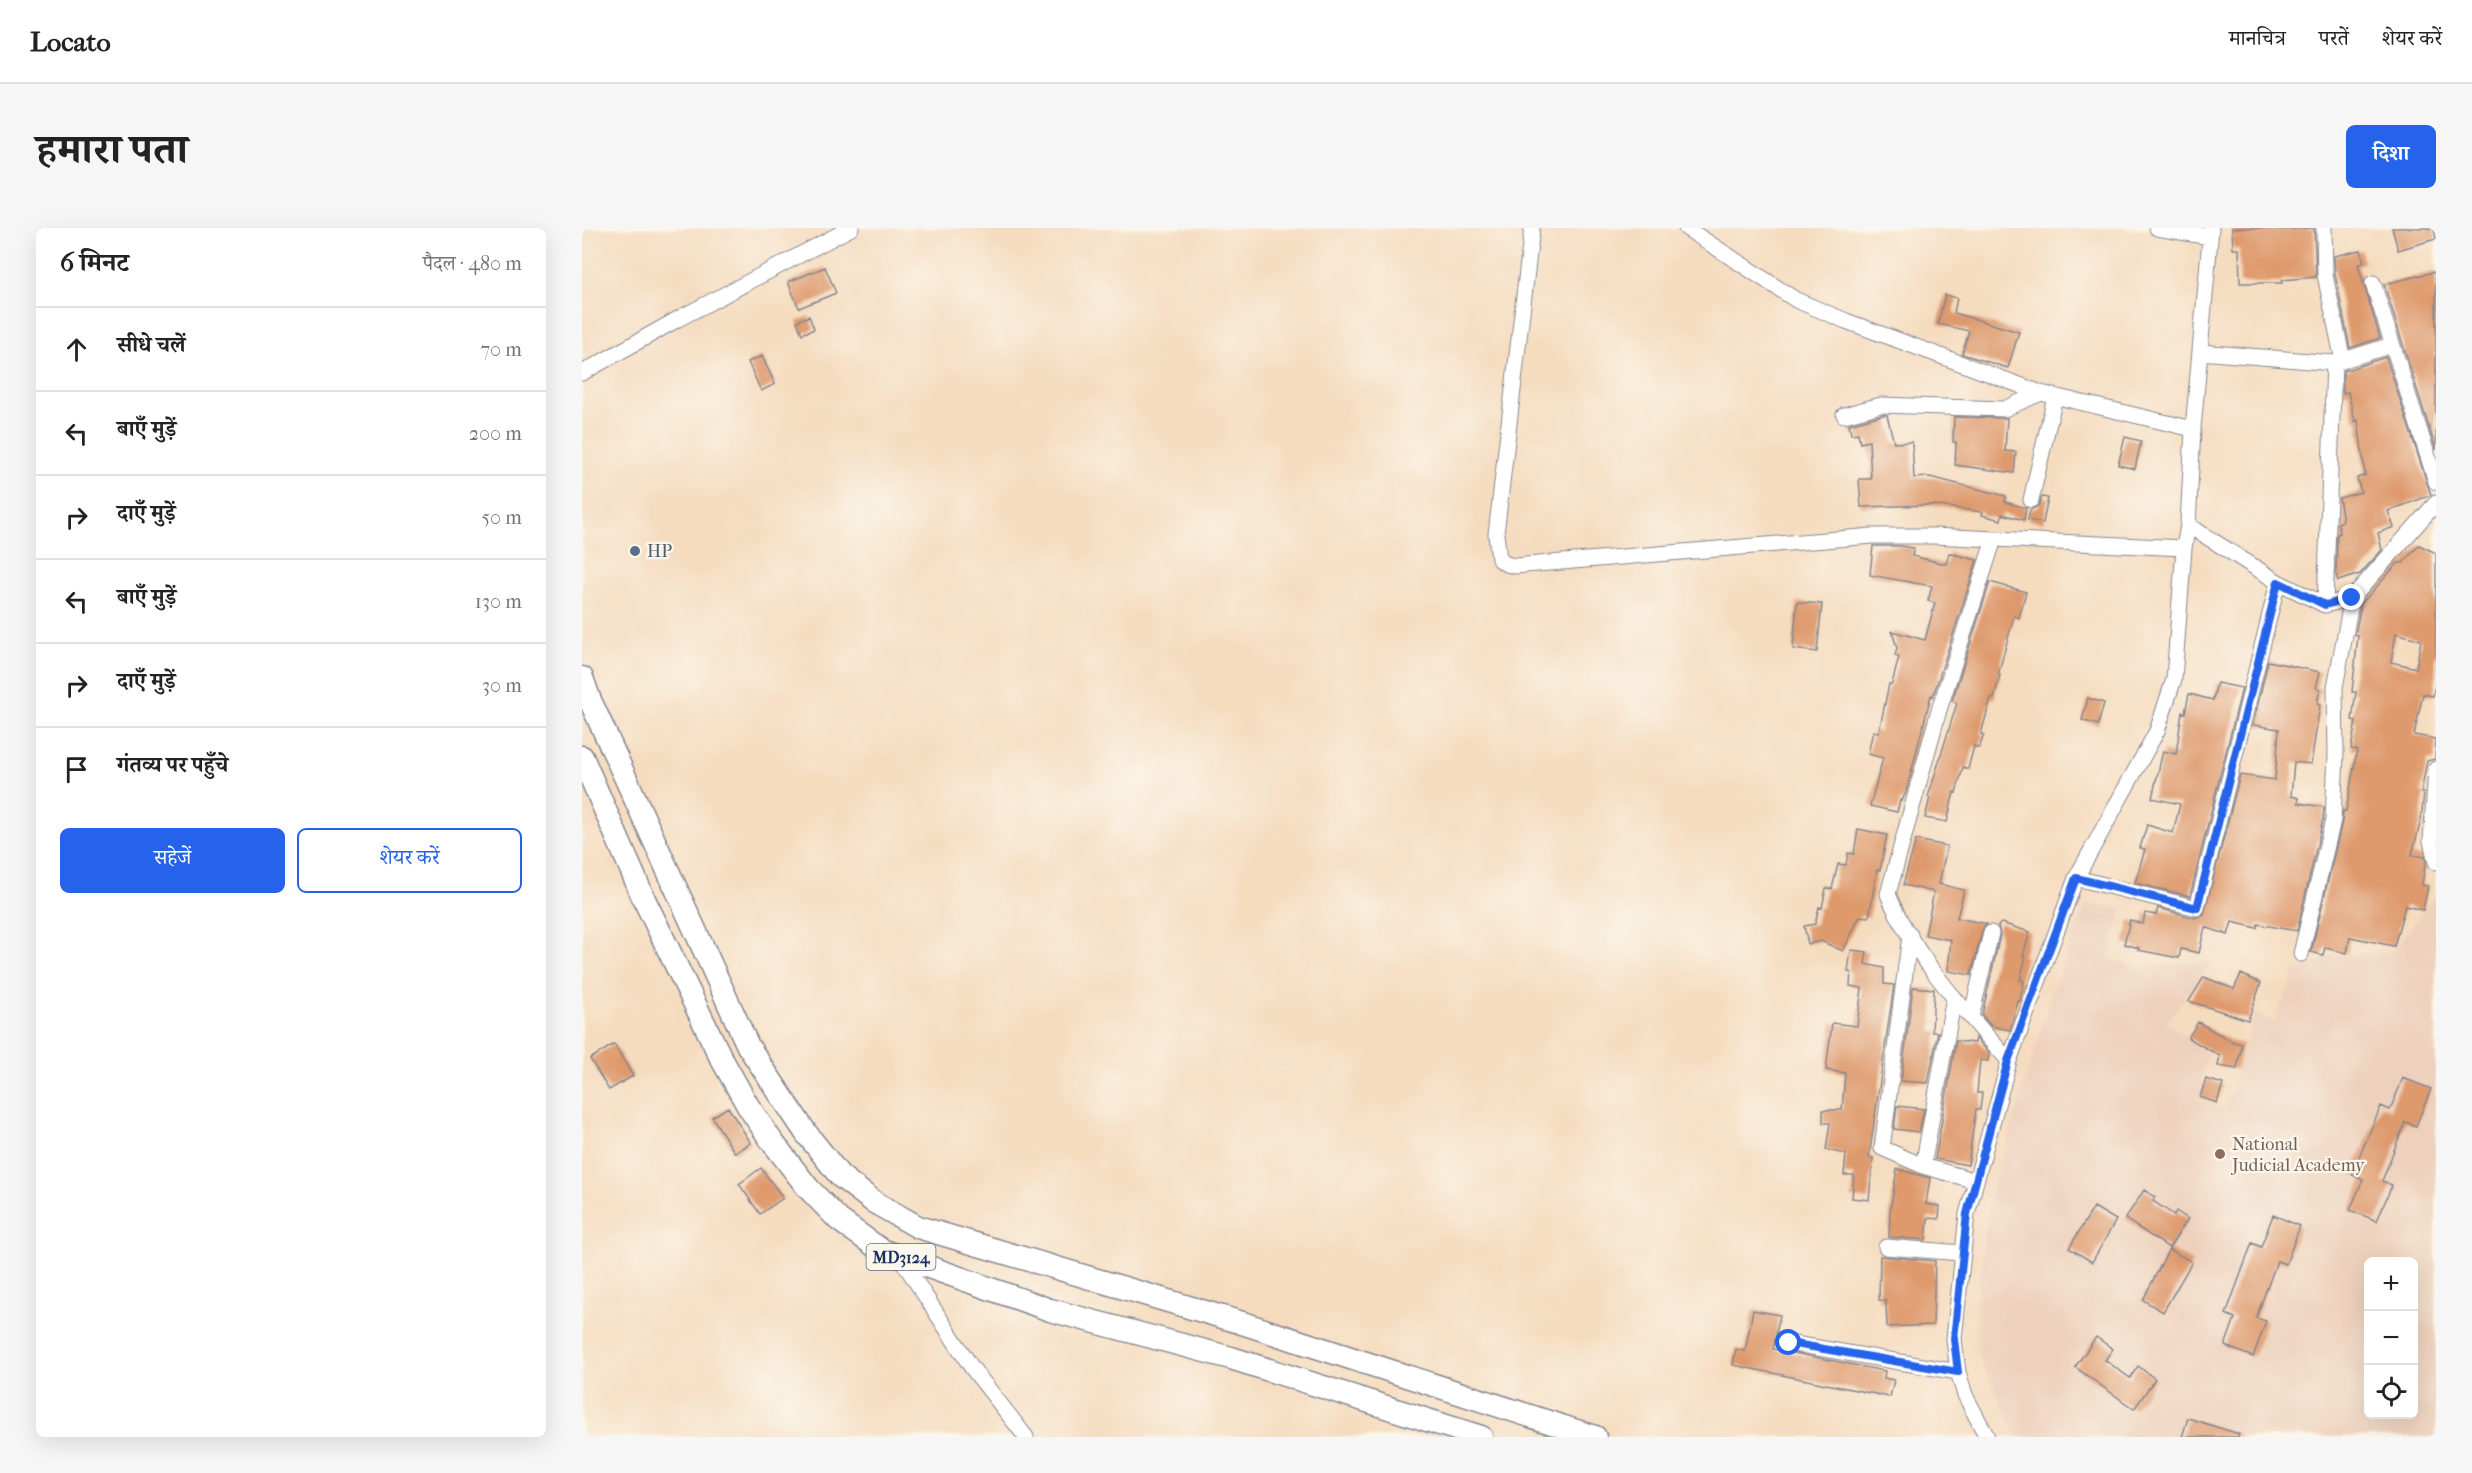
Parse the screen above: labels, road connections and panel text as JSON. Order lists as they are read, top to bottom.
{
  "streets": {
    "main road": ["MD3124"]
  },
  "places": ["HP", "National Judicial Academy"],
  "page": {
    "header": "Locato",
    "nav": ["मानचित्र", "परतें", "शेयर करें"],
    "title": "हमारा पता",
    "buttons": [
      "दिशा",
      ["सहेजें", "शेयर करें"]
    ],
    "heading": ["6 मिनट", "पैदल · 480 m"],
    "list": [
      ["सीधे चलें", "70 m"],
      ["बाएँ मुड़ें", "200 m"],
      ["दाएँ मुड़ें", "50 m"],
      ["बाएँ मुड़ें", "130 m"],
      ["दाएँ मुड़ें", "30 m"],
      "गंतव्य पर पहुँचे"
    ],
    "map_buttons": ["+", "−"]
  }
}
